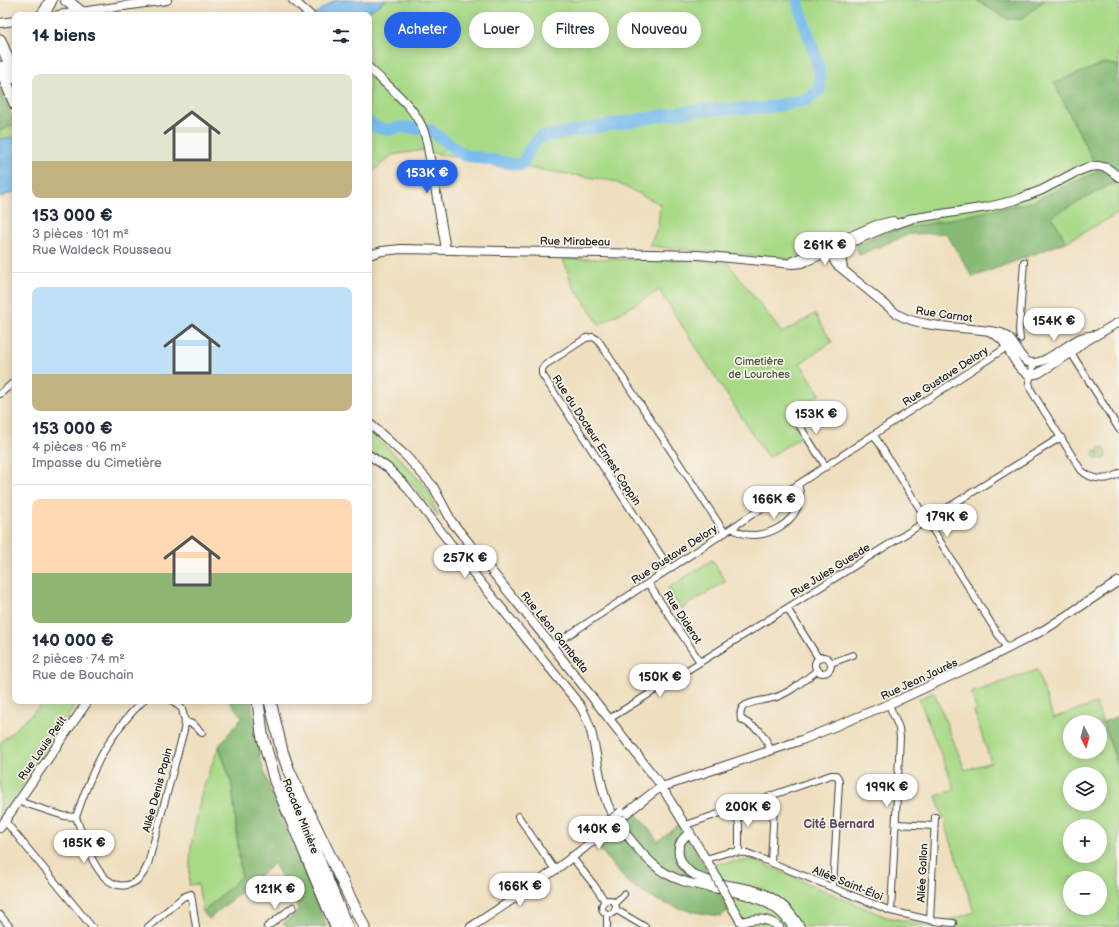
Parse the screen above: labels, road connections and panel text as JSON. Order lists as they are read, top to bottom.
{
  "streets": {
    "highway": ["Rocade Minière"],
    "street": [
      "Rue Mirabeau",
      "Rue Carnot",
      "Rue Gustave Delory",
      "Rue du Docteur Ernest Coppin",
      "Rue Jules Guesde",
      "Rue Diderot",
      "Rue Léon Gambetta",
      "Rue Jean Jaurès",
      "Rue Louis Petit",
      "Allée Denis Papin",
      "Allée Gallon",
      "Allée Saint-Éloi"
    ]
  },
  "crossings": [
    ["Rue Mirabeau", "Rue Carnot"],
    ["Rue Carnot", "Rue Gustave Delory"],
    ["Rue Gustave Delory", "Rue du Docteur Ernest Coppin"],
    ["Rue Gustave Delory", "Rue Diderot"],
    ["Rue Gustave Delory", "Rue Léon Gambetta"],
    ["Rue Jules Guesde", "Rue Diderot"],
    ["Rue Jules Guesde", "Rue Léon Gambetta"],
    ["Rue Léon Gambetta", "Rue Jean Jaurès"],
    ["Rue Léon Gambetta", "Allée Saint-Éloi"],
    ["Allée Gallon", "Allée Saint-Éloi"]
  ],
  "districts": ["Cité Bernard"],
  "parks": ["Cimetière de Lourches"],
  "north": "bottom",
  "page": {
    "chip": [
      "Acheter",
      "Louer",
      "Filtres",
      "Nouveau"
    ],
    "heading": "14 biens",
    "list": [
      {
        "name": "153 000 €",
        "note": "3 pièces · 101 m² · Rue Waldeck Rousseau"
      },
      {
        "name": "153 000 €",
        "note": "4 pièces · 96 m² · Impasse du Cimetière"
      },
      {
        "name": "140 000 €",
        "note": "2 pièces · 74 m² · Rue de Bouchain"
      }
    ],
    "price": [
      "153K €",
      "261K €",
      "154K €",
      "153K €",
      "166K €",
      "179K €",
      "257K €",
      "150K €",
      "199K €",
      "200K €",
      "140K €",
      "185K €",
      "166K €",
      "121K €"
    ],
    "map_buttons": ["+", "−"]
  }
}
